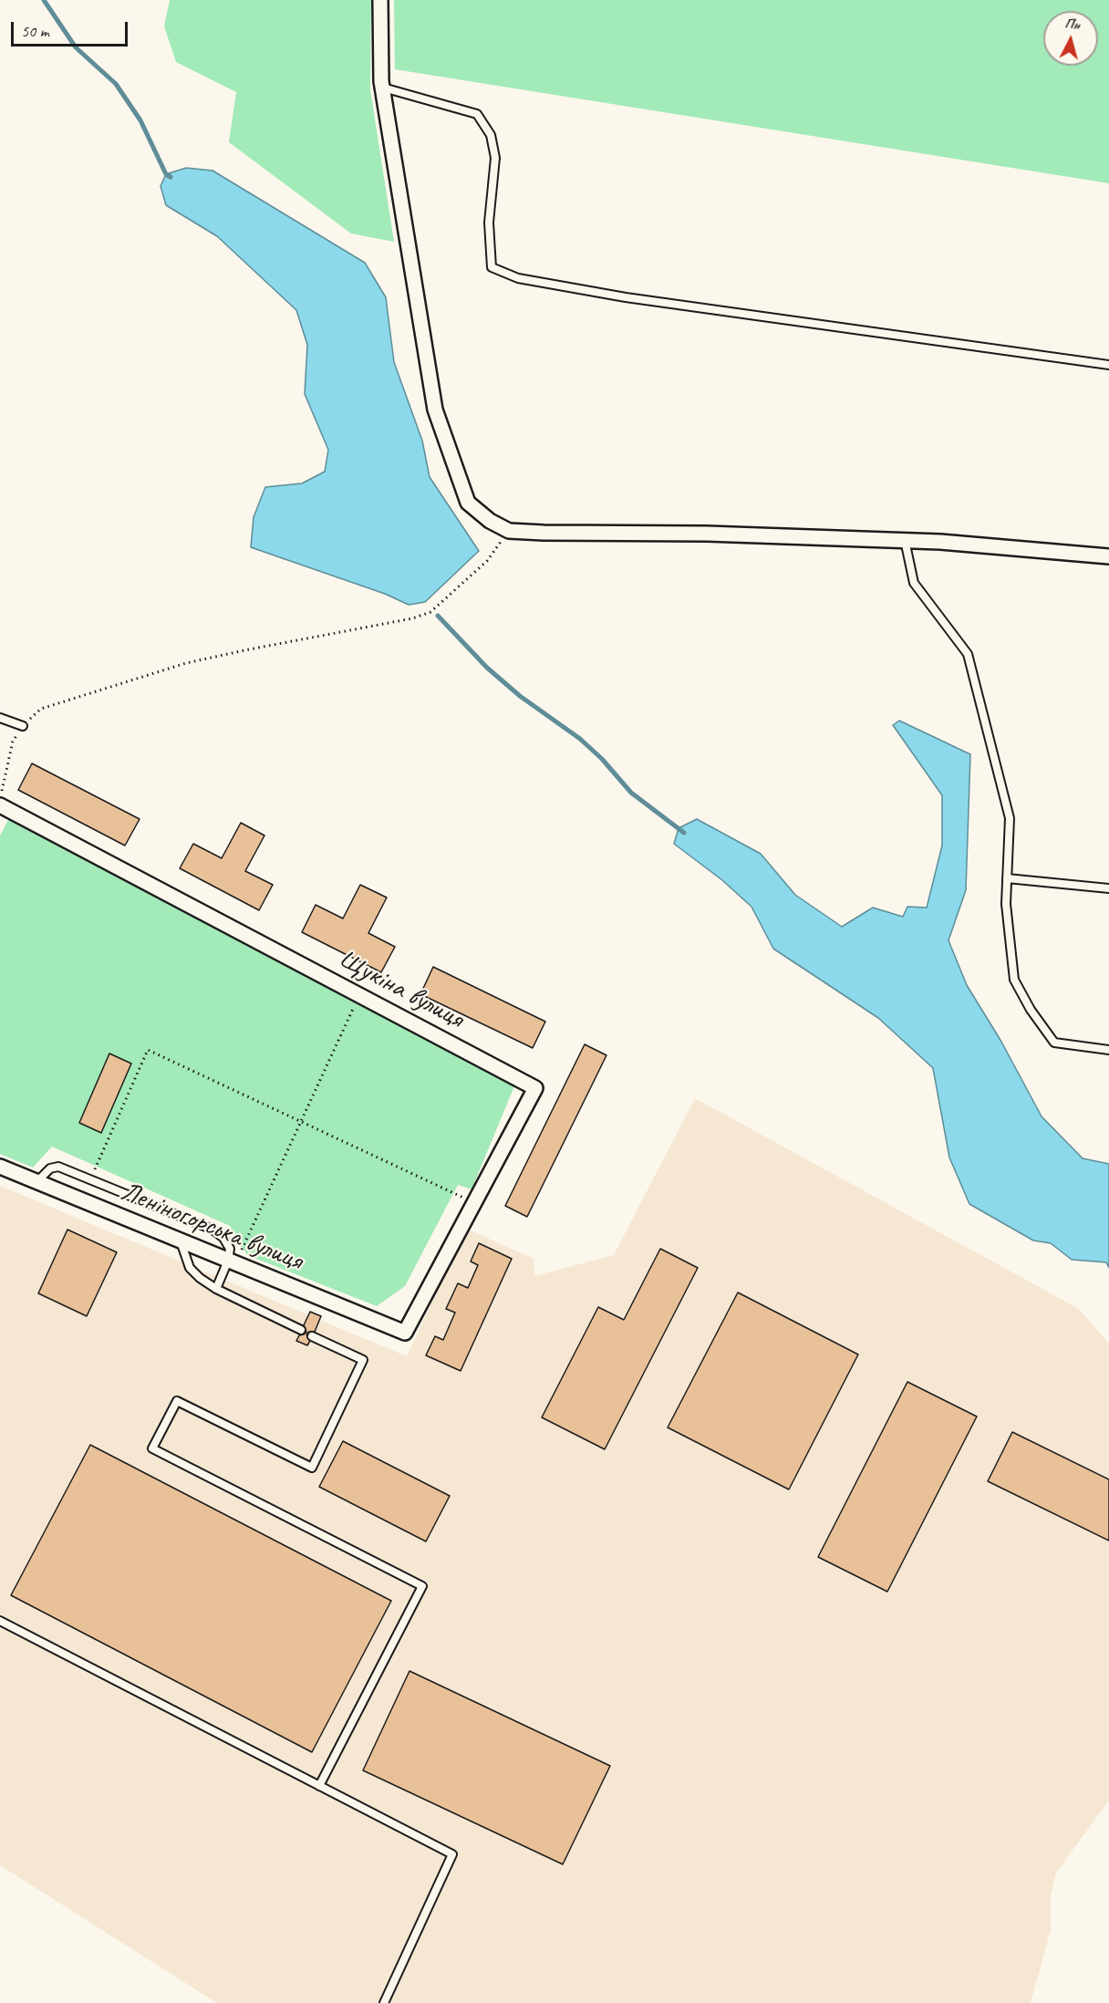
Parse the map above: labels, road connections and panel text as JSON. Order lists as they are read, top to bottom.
{
  "streets": {
    "street": ["Щукіна вулиця", "Леніногорська вулиця"]
  },
  "crossings": [
    ["Щукіна вулиця", "Леніногорська вулиця"]
  ],
  "scale_bar": "50 m",
  "north": "top"
}
